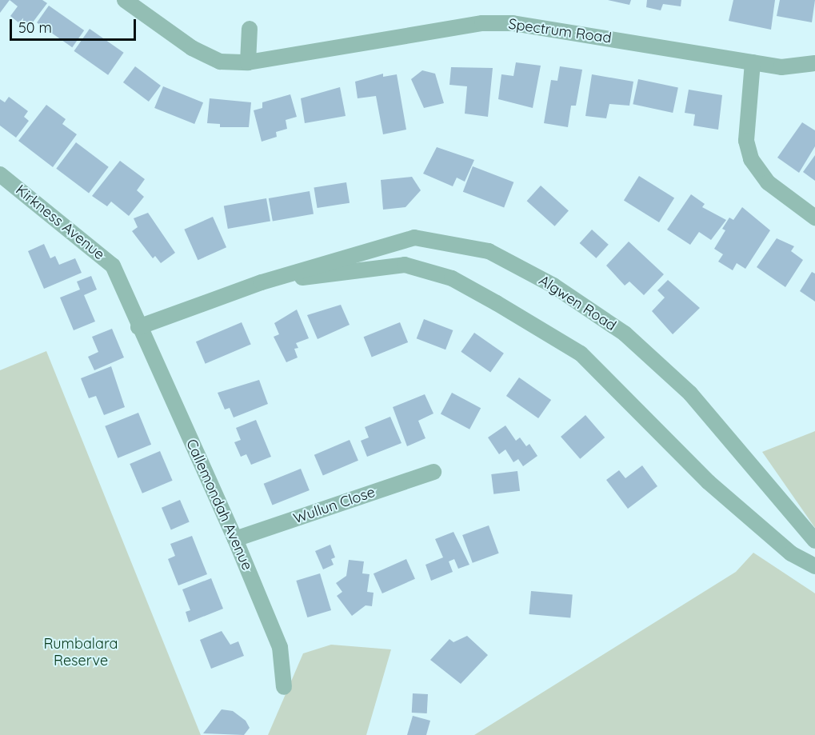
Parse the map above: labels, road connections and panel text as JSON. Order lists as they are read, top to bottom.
{
  "streets": {
    "street": [
      "Spectrum Road",
      "Kirkness Avenue",
      "Algwen Road",
      "Callemondah Avenue",
      "Wullun Close"
    ]
  },
  "crossings": [
    ["Kirkness Avenue", "Algwen Road"],
    ["Kirkness Avenue", "Callemondah Avenue"],
    ["Algwen Road", "Callemondah Avenue"],
    ["Callemondah Avenue", "Wullun Close"]
  ],
  "parks": ["Rumbalara Reserve"],
  "scale_bar": "50 m"
}
